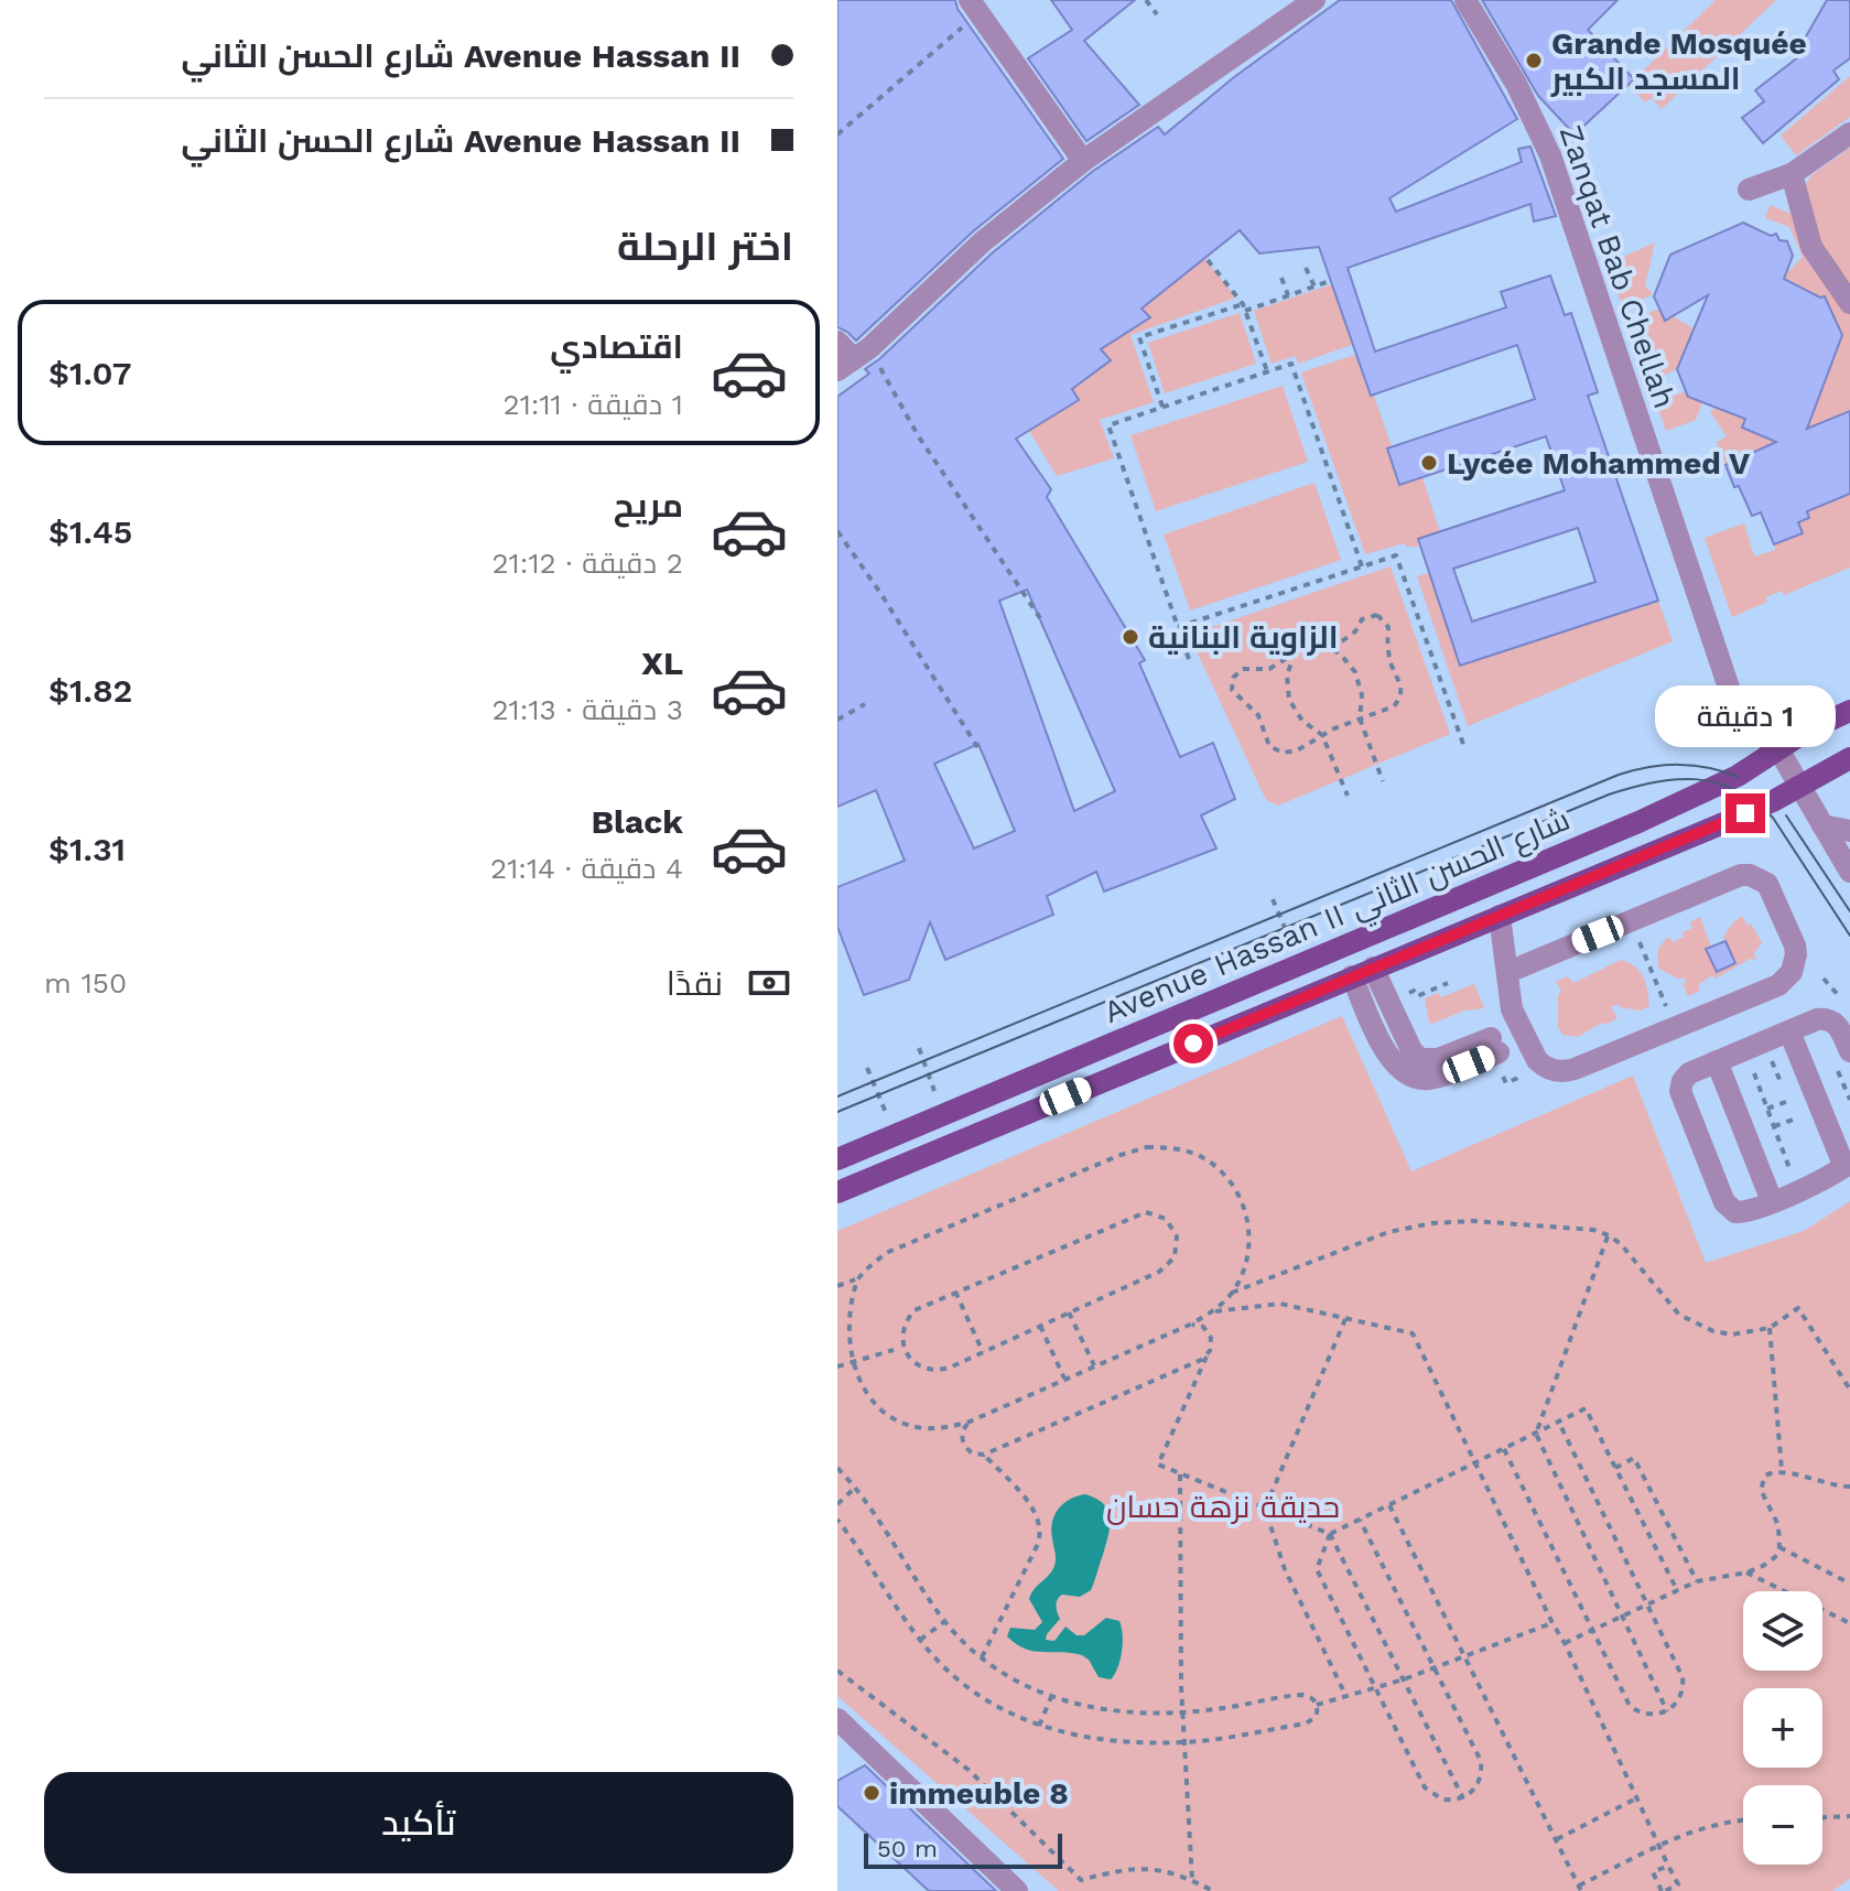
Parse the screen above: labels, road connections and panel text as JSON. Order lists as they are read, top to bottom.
{
  "streets": {
    "main road": ["Avenue Hassan II شارع الحسن الثاني"],
    "street": ["Zanqat Bab Chellah"]
  },
  "crossings": [
    ["Zanqat Bab Chellah", "Avenue Hassan II شارع الحسن الثاني"]
  ],
  "parks": ["حديقة نزهة حسان"],
  "places": [
    "Grande Mosquée المسجد الكبير",
    "Lycée Mohammed V",
    "الزاوية البنانية",
    "immeuble 8"
  ],
  "scale_bar": "50 m",
  "page": {
    "banner": ["Avenue Hassan II شارع الحسن الثاني", "Avenue Hassan II شارع الحسن الثاني"],
    "heading": "اختر الرحلة",
    "list": [
      {
        "name": "اقتصادي",
        "note": "1 دقيقة · 21:11",
        "value": "$1.07"
      },
      {
        "name": "مريح",
        "note": "2 دقيقة · 21:12",
        "value": "$1.45"
      },
      {
        "name": "XL",
        "note": "3 دقيقة · 21:13",
        "value": "$1.82"
      },
      {
        "name": "Black",
        "note": "4 دقيقة · 21:14",
        "value": "$1.31"
      }
    ],
    "bubble": "1 دقيقة",
    "pay": ["نقدًا", "150 m"],
    "map_buttons": ["+", "−"],
    "buttons": "تأكيد",
    "scale": "50 m"
  }
}
